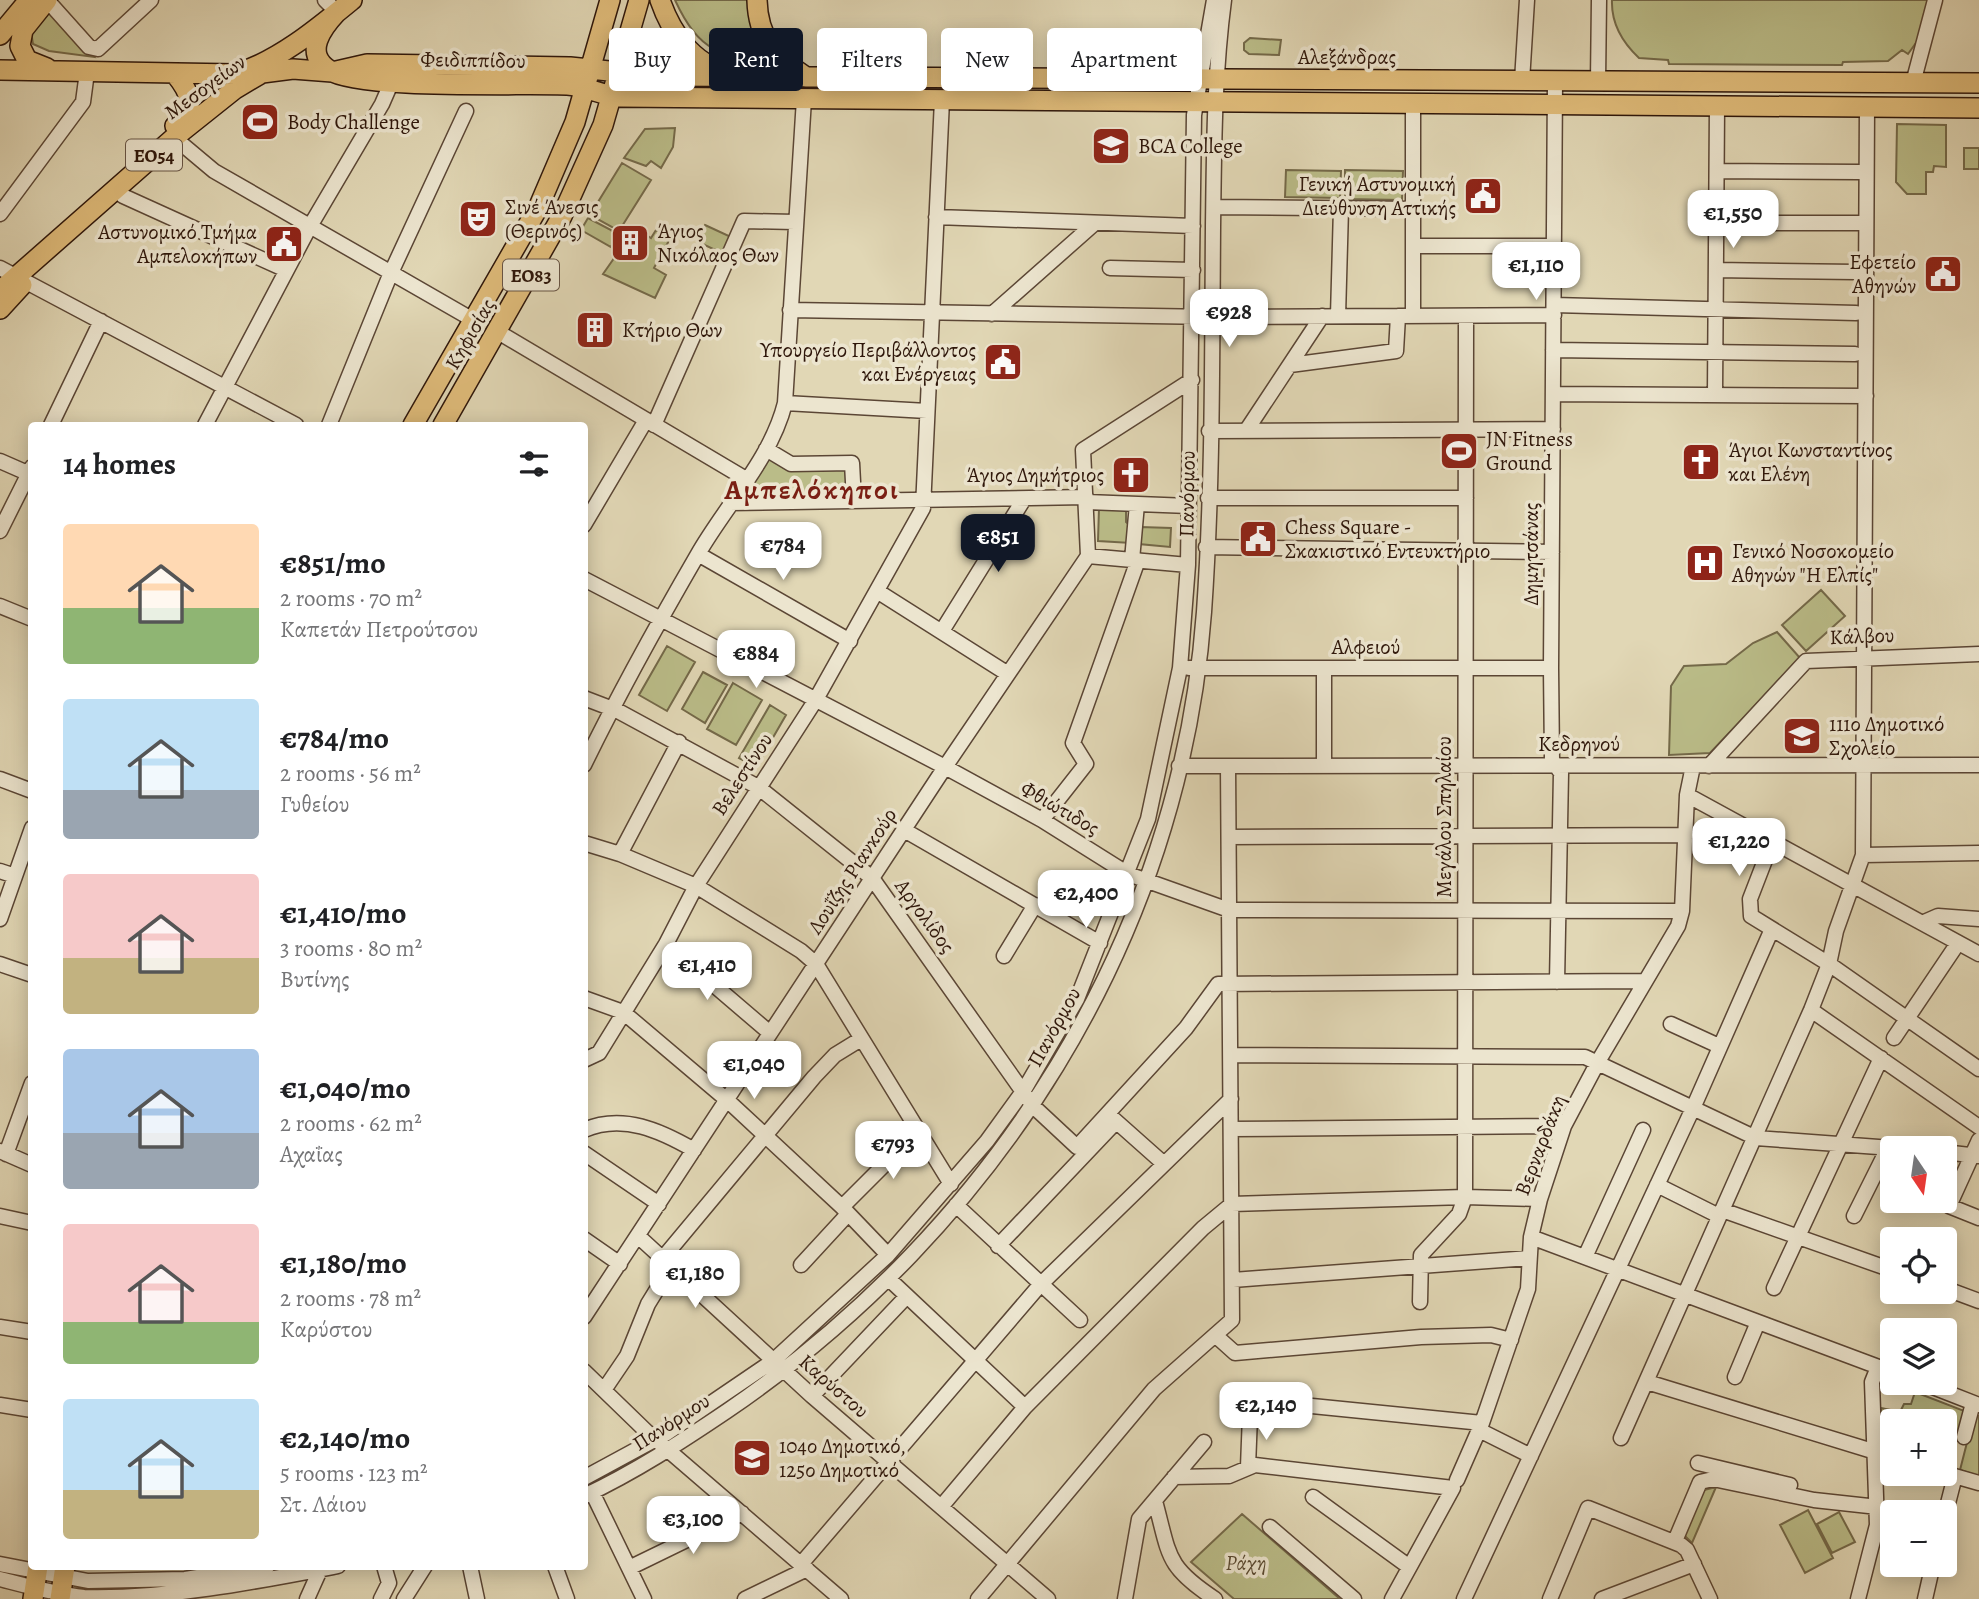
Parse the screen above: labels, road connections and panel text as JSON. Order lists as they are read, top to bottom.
{
  "streets": {
    "main road": [
      "Αλεξάνδρας",
      "Φειδιππίδου",
      "Μεσογείων",
      "ΕΟ54",
      "ΕΟ83",
      "Κηφισίας"
    ],
    "street": [
      "Πανόρμου",
      "Δημητσάνας",
      "Κάλβου",
      "Αλφειού",
      "Κεδρηνού",
      "Βελεστίνου",
      "Φθιώτιδος",
      "Μεγάλου Σπηλαίου",
      "Λουΐζης Ριανκούρ",
      "Αργολίδος",
      "Βερναρδάκη",
      "Καρύστου"
    ]
  },
  "crossings": [
    ["Αλεξάνδρας", "Φειδιππίδου"],
    ["Αλεξάνδρας", "ΕΟ83"],
    ["Αλεξάνδρας", "Κηφισίας"],
    ["Αλεξάνδρας", "Δημητσάνας"],
    ["Φειδιππίδου", "Μεσογείων"],
    ["Φειδιππίδου", "ΕΟ83"],
    ["Φειδιππίδου", "Κηφισίας"],
    ["ΕΟ83", "Κηφισίας"],
    ["Πανόρμου", "Αλφειού"],
    ["Πανόρμου", "Κεδρηνού"],
    ["Πανόρμου", "Φθιώτιδος"],
    ["Πανόρμου", "Αργολίδος"],
    ["Πανόρμου", "Καρύστου"],
    ["Δημητσάνας", "Αλφειού"],
    ["Δημητσάνας", "Κεδρηνού"],
    ["Δημητσάνας", "Φθιώτιδος"],
    ["Κάλβου", "Κεδρηνού"],
    ["Αλφειού", "Μεγάλου Σπηλαίου"],
    ["Κεδρηνού", "Μεγάλου Σπηλαίου"],
    ["Κεδρηνού", "Βερναρδάκη"],
    ["Βελεστίνου", "Φθιώτιδος"],
    ["Βελεστίνου", "Αργολίδος"],
    ["Φθιώτιδος", "Μεγάλου Σπηλαίου"],
    ["Φθιώτιδος", "Λουΐζης Ριανκούρ"],
    ["Φθιώτιδος", "Βερναρδάκη"],
    ["Λουΐζης Ριανκούρ", "Αργολίδος"],
    ["Λουΐζης Ριανκούρ", "Καρύστου"]
  ],
  "districts": ["Αμπελόκηποι"],
  "parks": ["Ράχη"],
  "places": {
    "sports": ["Body Challenge", "JN Fitness Ground"],
    "school or university": ["BCA College", "111ο Δημοτικό Σχολείο", "104ο Δημοτικό, 125ο Δημοτικό"],
    "public building": [
      "Γενική Αστυνομική Διεύθυνση Αττικής",
      "Αστυνομικό Τμήμα Αμπελοκήπων",
      "Εφετείο Αθηνών",
      "Υπουργείο Περιβάλλοντος και Ενέργειας",
      "Chess Square - Σκακιστικό Εντευκτήριο"
    ],
    "theatre": ["Σινέ Άνεσις (Θερινός)"],
    "building": ["Άγιος Νικόλαος Θων", "Κτήριο Θων"],
    "church": ["Άγιοι Κωνσταντίνος και Ελένη", "Άγιος Δημήτριος"],
    "hospital": ["Γενικό Νοσοκομείο Αθηνών \"Η Ελπίς\""]
  },
  "north": "bottom",
  "page": {
    "chip": [
      "Buy",
      "Rent",
      "Filters",
      "New",
      "Apartment"
    ],
    "price": [
      "€1,550",
      "€1,110",
      "€928",
      "€851",
      "€784",
      "€884",
      "€1,220",
      "€2,400",
      "€1,410",
      "€1,040",
      "€793",
      "€1,180",
      "€2,140",
      "€3,100"
    ],
    "heading": "14 homes",
    "list": [
      {
        "name": "€851/mo",
        "note": "2 rooms · 70 m² · Καπετάν Πετρούτσου"
      },
      {
        "name": "€784/mo",
        "note": "2 rooms · 56 m² · Γυθείου"
      },
      {
        "name": "€1,410/mo",
        "note": "3 rooms · 80 m² · Βυτίνης"
      },
      {
        "name": "€1,040/mo",
        "note": "2 rooms · 62 m² · Αχαΐας"
      },
      {
        "name": "€1,180/mo",
        "note": "2 rooms · 78 m² · Καρύστου"
      },
      {
        "name": "€2,140/mo",
        "note": "5 rooms · 123 m² · Στ. Λάιου"
      }
    ],
    "map_buttons": ["+", "−"]
  }
}
